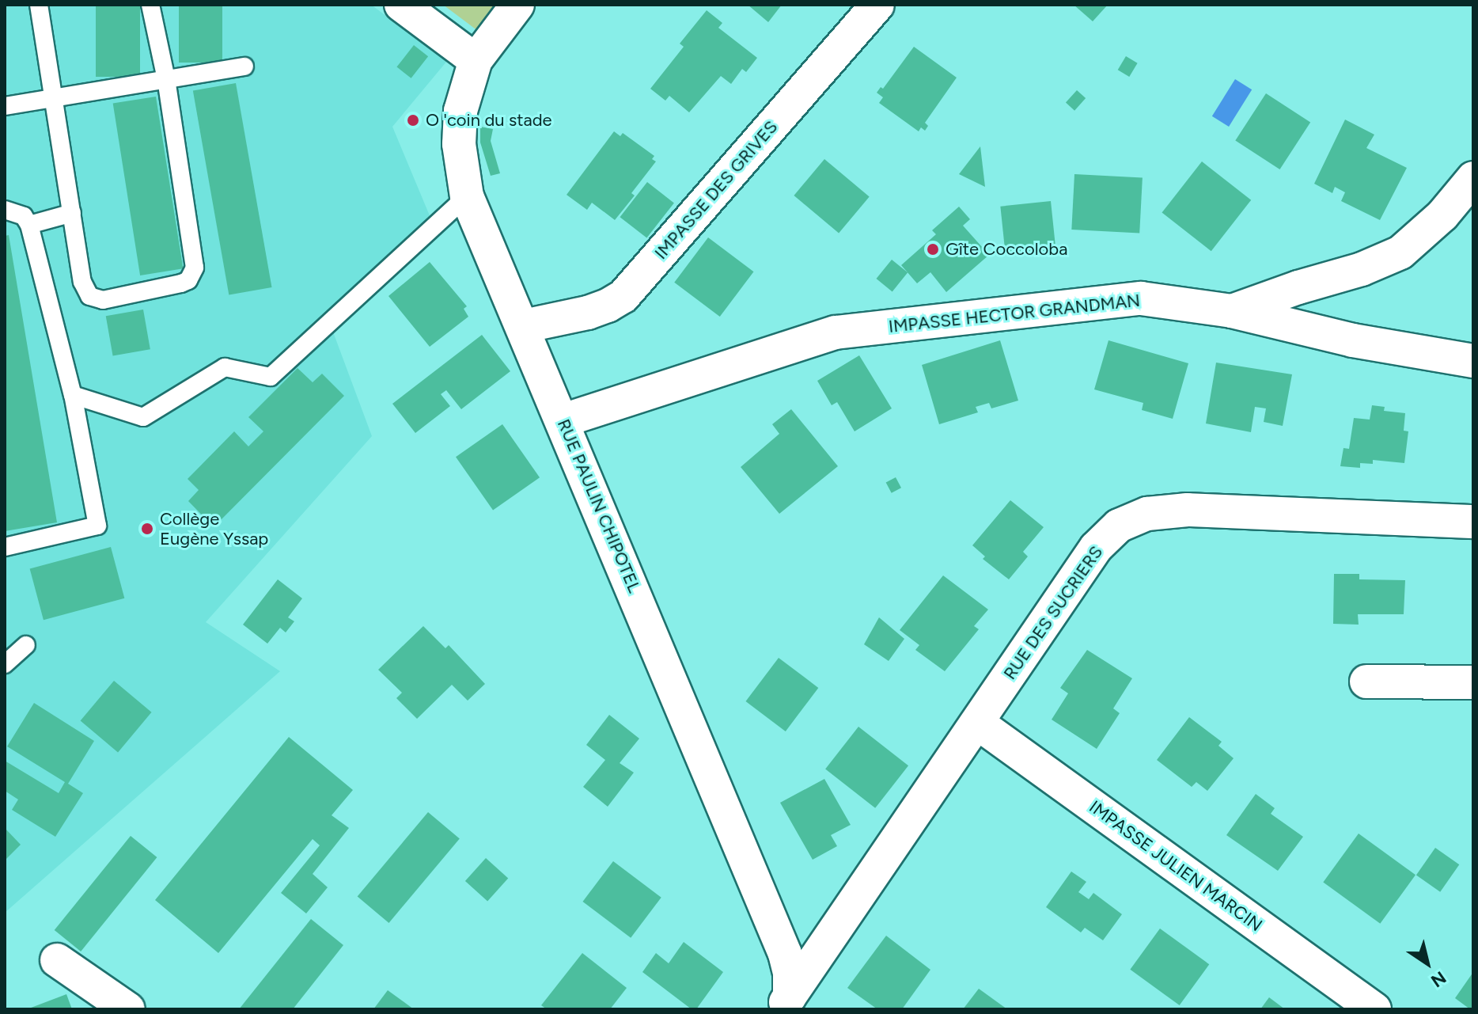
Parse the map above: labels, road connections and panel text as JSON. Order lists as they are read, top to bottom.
{
  "streets": {
    "street": [
      "IMPASSE DES GRIVES",
      "IMPASSE HECTOR GRANDMAN",
      "RUE PAULIN CHIPOTEL",
      "RUE DES SUCRIERS",
      "IMPASSE JULIEN MARCIN"
    ]
  },
  "crossings": [
    ["IMPASSE DES GRIVES", "RUE PAULIN CHIPOTEL"],
    ["IMPASSE HECTOR GRANDMAN", "RUE PAULIN CHIPOTEL"],
    ["RUE PAULIN CHIPOTEL", "RUE DES SUCRIERS"],
    ["RUE DES SUCRIERS", "IMPASSE JULIEN MARCIN"]
  ],
  "places": ["O 'coin du stade", "Gîte Coccoloba", "Collège Eugène Yssap"],
  "north": "bottom right"
}
